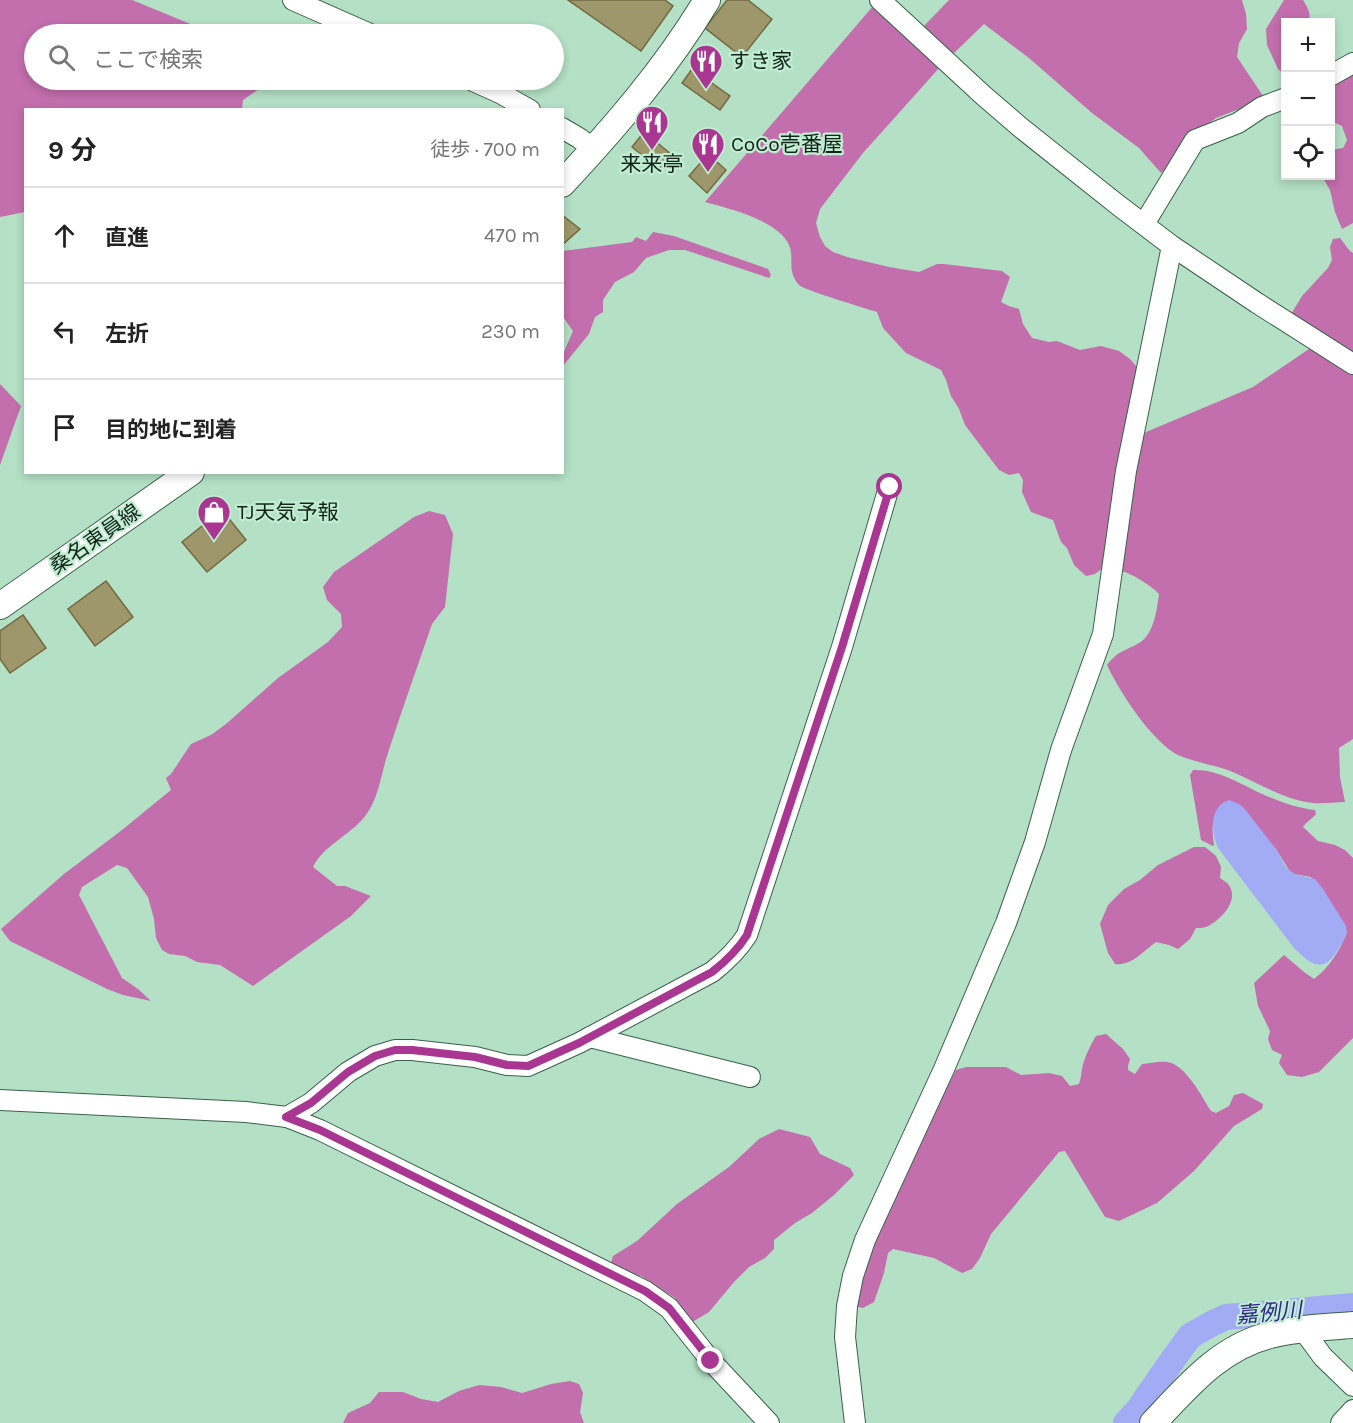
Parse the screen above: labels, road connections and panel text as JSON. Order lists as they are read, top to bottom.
{
  "streets": {
    "main road": ["桑名東員線"]
  },
  "water": ["嘉例川"],
  "places": {
    "restaurant": ["すき家", "来来亭", "CoCo壱番屋"],
    "shop": ["TJ天気予報"]
  },
  "page": {
    "map_buttons": ["+", "−"],
    "search": "ここで検索",
    "heading": ["9 分", "徒歩 · 700 m"],
    "list": [
      ["直進", "470 m"],
      ["左折", "230 m"],
      "目的地に到着"
    ]
  }
}
